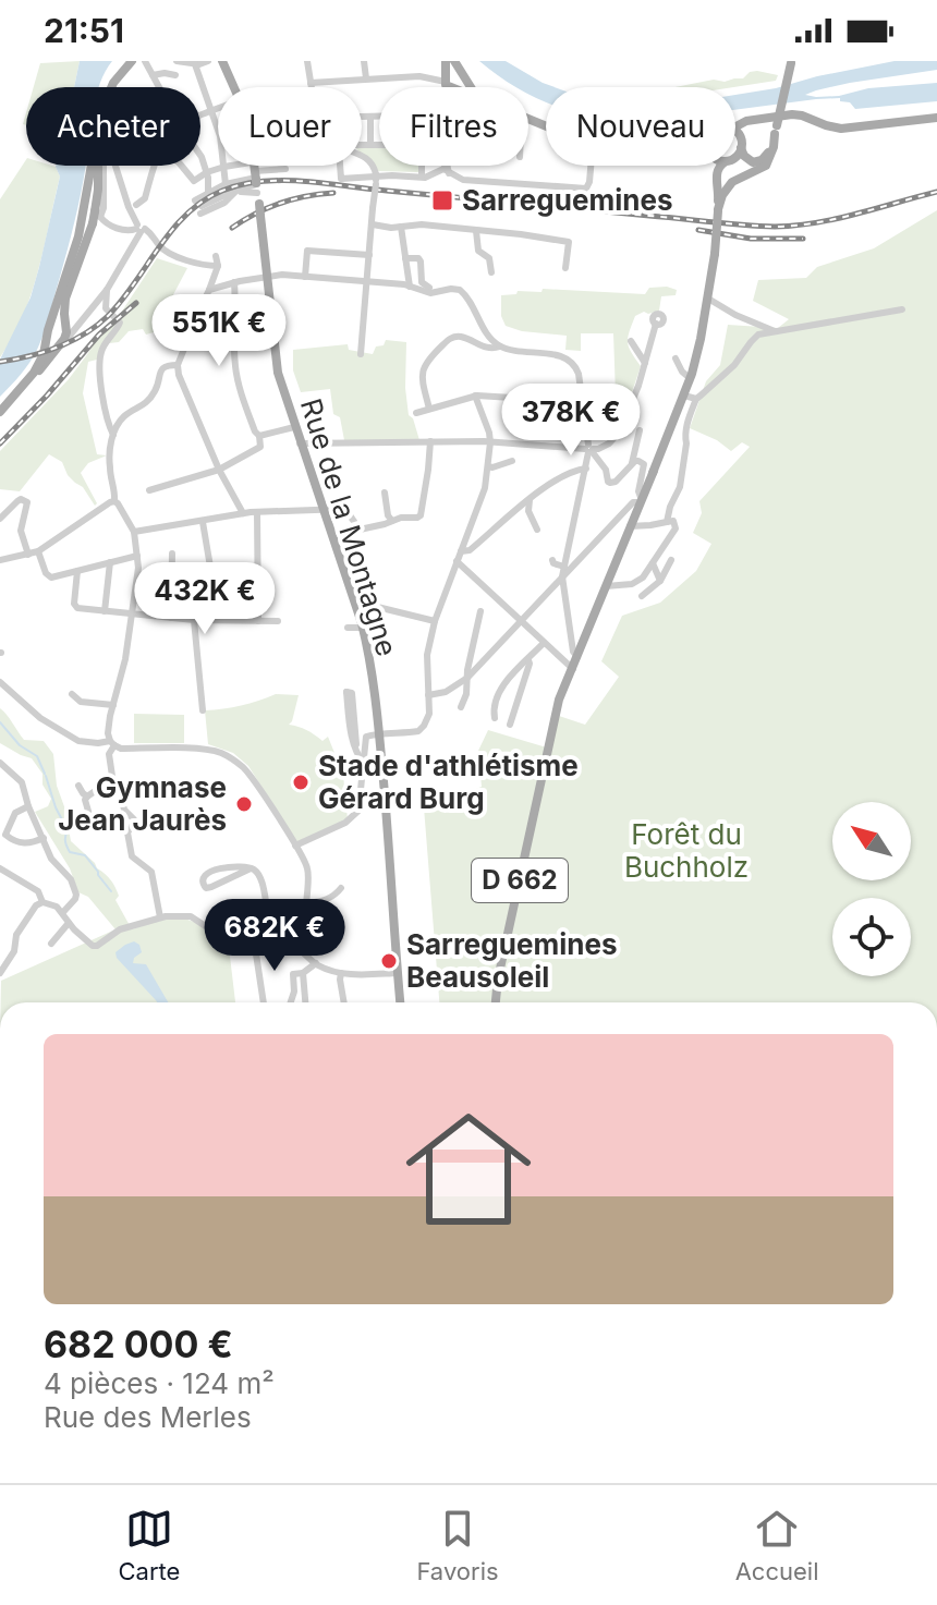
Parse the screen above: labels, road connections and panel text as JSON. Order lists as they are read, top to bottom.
{
  "streets": {
    "main road": ["Rue de la Montagne", "D 662"]
  },
  "parks": ["Forêt du Buchholz"],
  "places": {
    "transit": ["Sarreguemines"],
    "other": ["Stade d'athlétisme Gérard Burg", "Gymnase Jean Jaurès", "Sarreguemines Beausoleil"]
  },
  "north": "top left",
  "page": {
    "status": "21:51",
    "chip": [
      "Acheter",
      "Louer",
      "Filtres",
      "Nouveau"
    ],
    "price": [
      "551K €",
      "378K €",
      "432K €",
      "682K €"
    ],
    "list": [
      {
        "name": "682 000 €",
        "note": "4 pièces · 124 m² · Rue des Merles"
      }
    ],
    "tabs": ["Carte", "Favoris", "Accueil"]
  }
}
